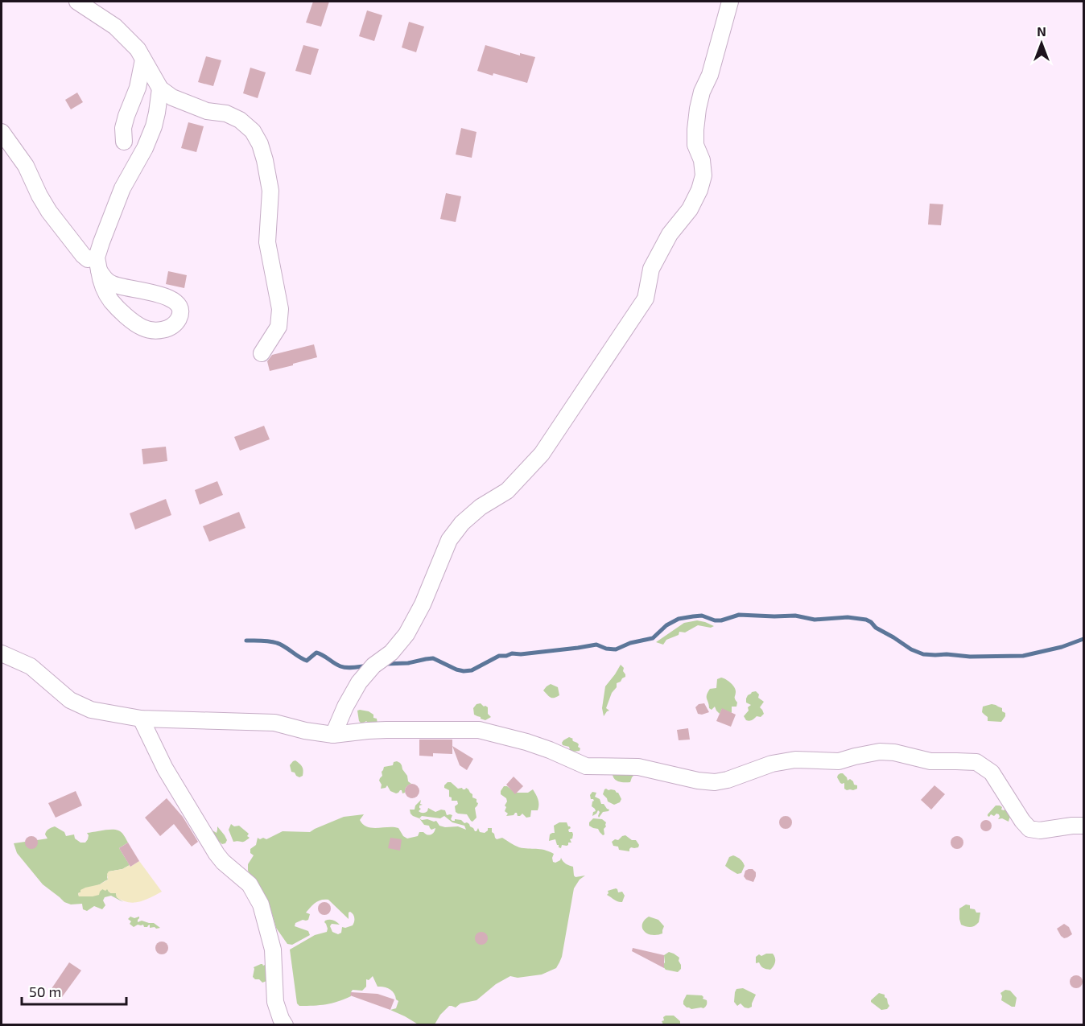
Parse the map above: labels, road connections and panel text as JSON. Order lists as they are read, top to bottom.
{
  "scale_bar": "50 m",
  "north": "top"
}
